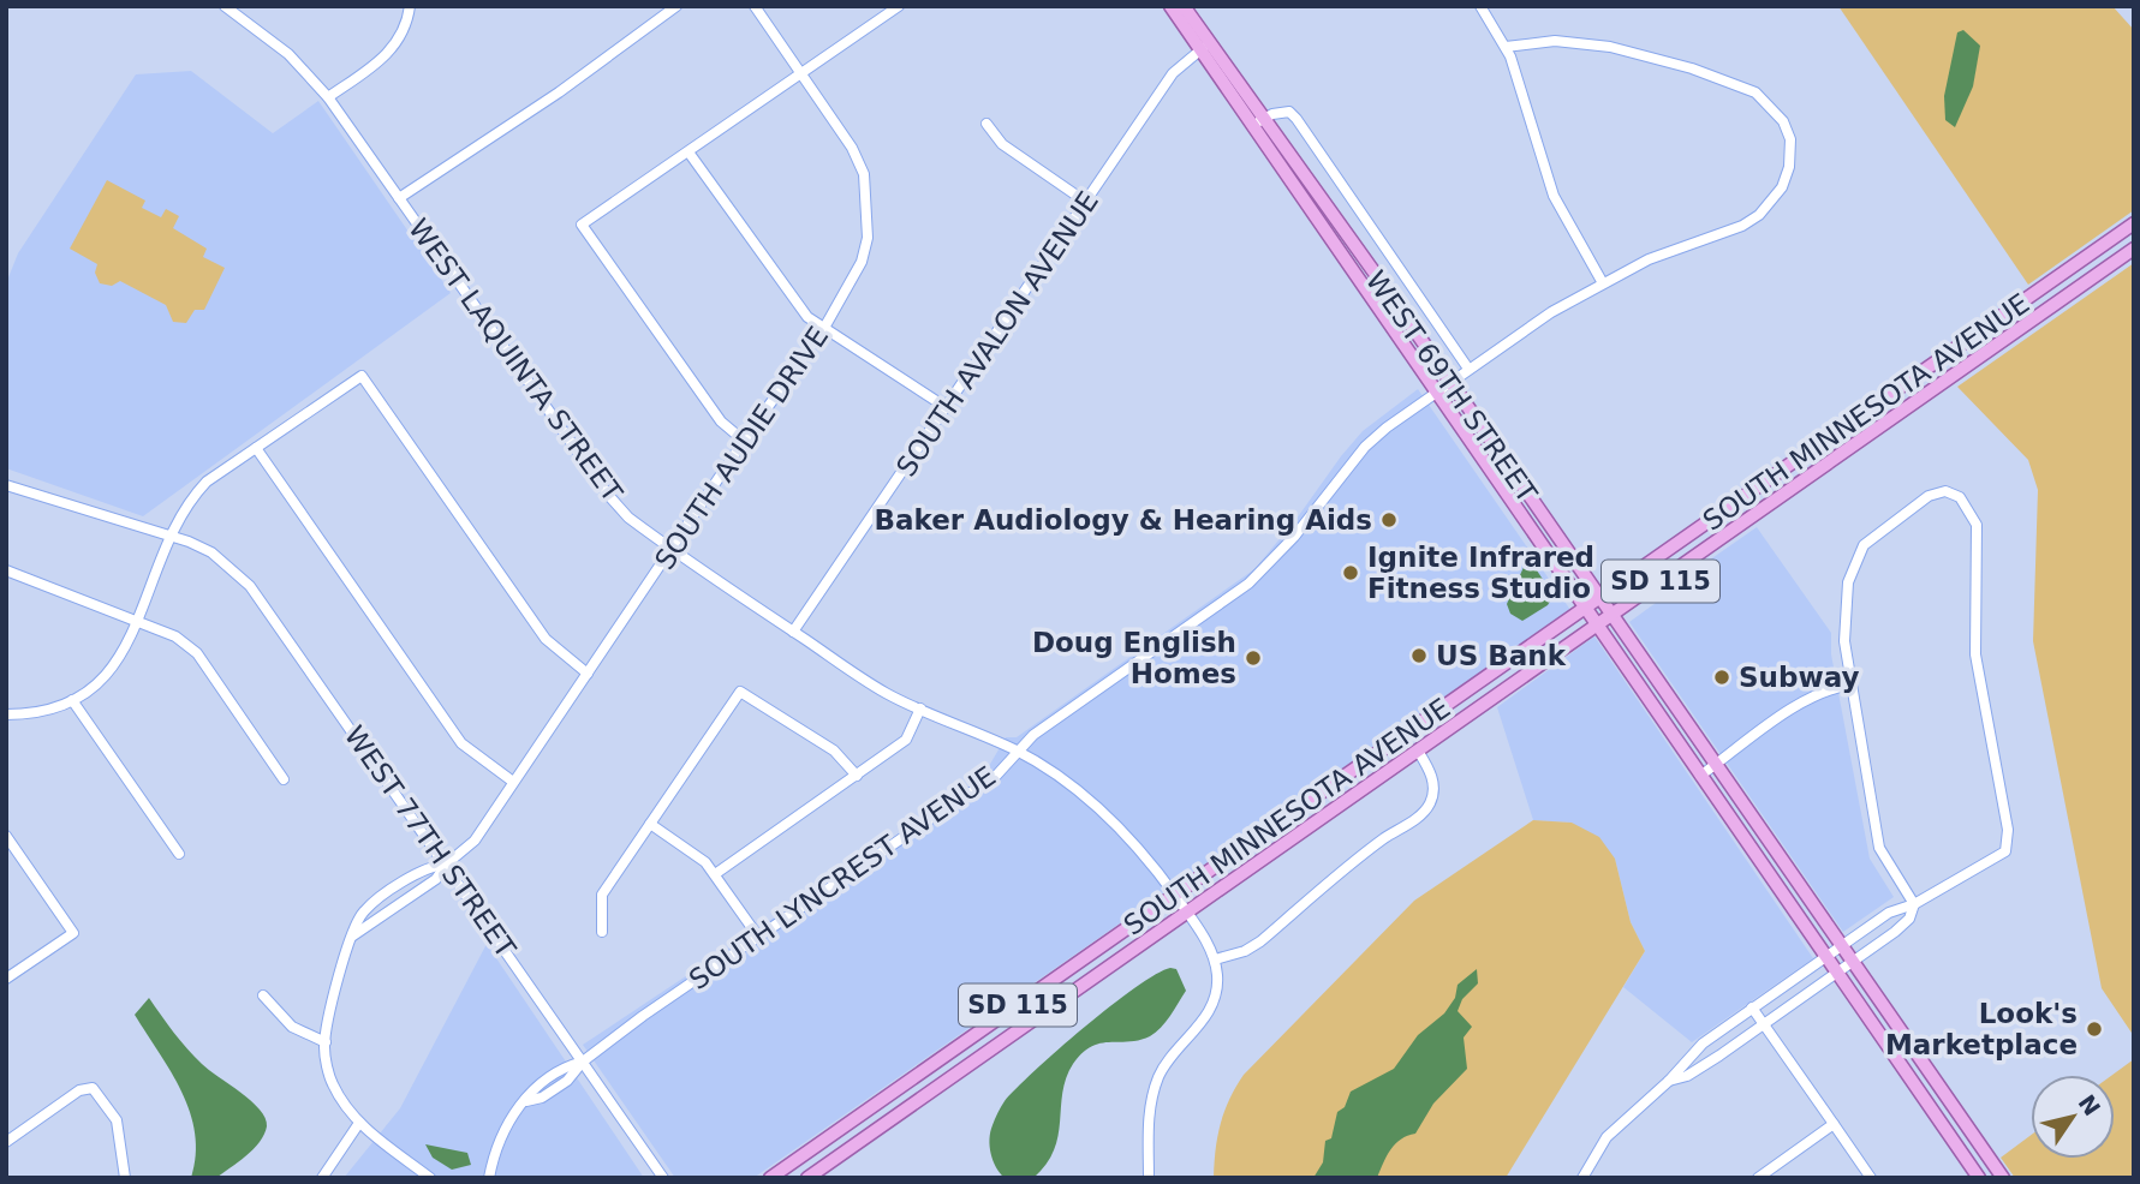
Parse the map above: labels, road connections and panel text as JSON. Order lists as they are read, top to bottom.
{
  "streets": {
    "main road": ["WEST 69TH STREET", "SOUTH MINNESOTA AVENUE", "SD 115"],
    "street": [
      "SOUTH AVALON AVENUE",
      "WEST LAQUINTA STREET",
      "SOUTH AUDIE DRIVE",
      "WEST 77TH STREET",
      "SOUTH LYNCREST AVENUE"
    ]
  },
  "crossings": [
    ["SOUTH AVALON AVENUE", "WEST LAQUINTA STREET"],
    ["SOUTH AVALON AVENUE", "WEST 69TH STREET"],
    ["WEST LAQUINTA STREET", "SOUTH MINNESOTA AVENUE"],
    ["WEST LAQUINTA STREET", "SOUTH AUDIE DRIVE"],
    ["WEST LAQUINTA STREET", "SOUTH LYNCREST AVENUE"],
    ["WEST 69TH STREET", "SOUTH MINNESOTA AVENUE"],
    ["WEST 69TH STREET", "SOUTH LYNCREST AVENUE"],
    ["SOUTH AUDIE DRIVE", "WEST 77TH STREET"],
    ["WEST 77TH STREET", "SOUTH LYNCREST AVENUE"]
  ],
  "places": [
    "Baker Audiology & Hearing Aids",
    "Ignite Infrared Fitness Studio",
    "US Bank",
    "Doug English Homes",
    "Subway",
    "Look's Marketplace"
  ],
  "north": "top right"
}
